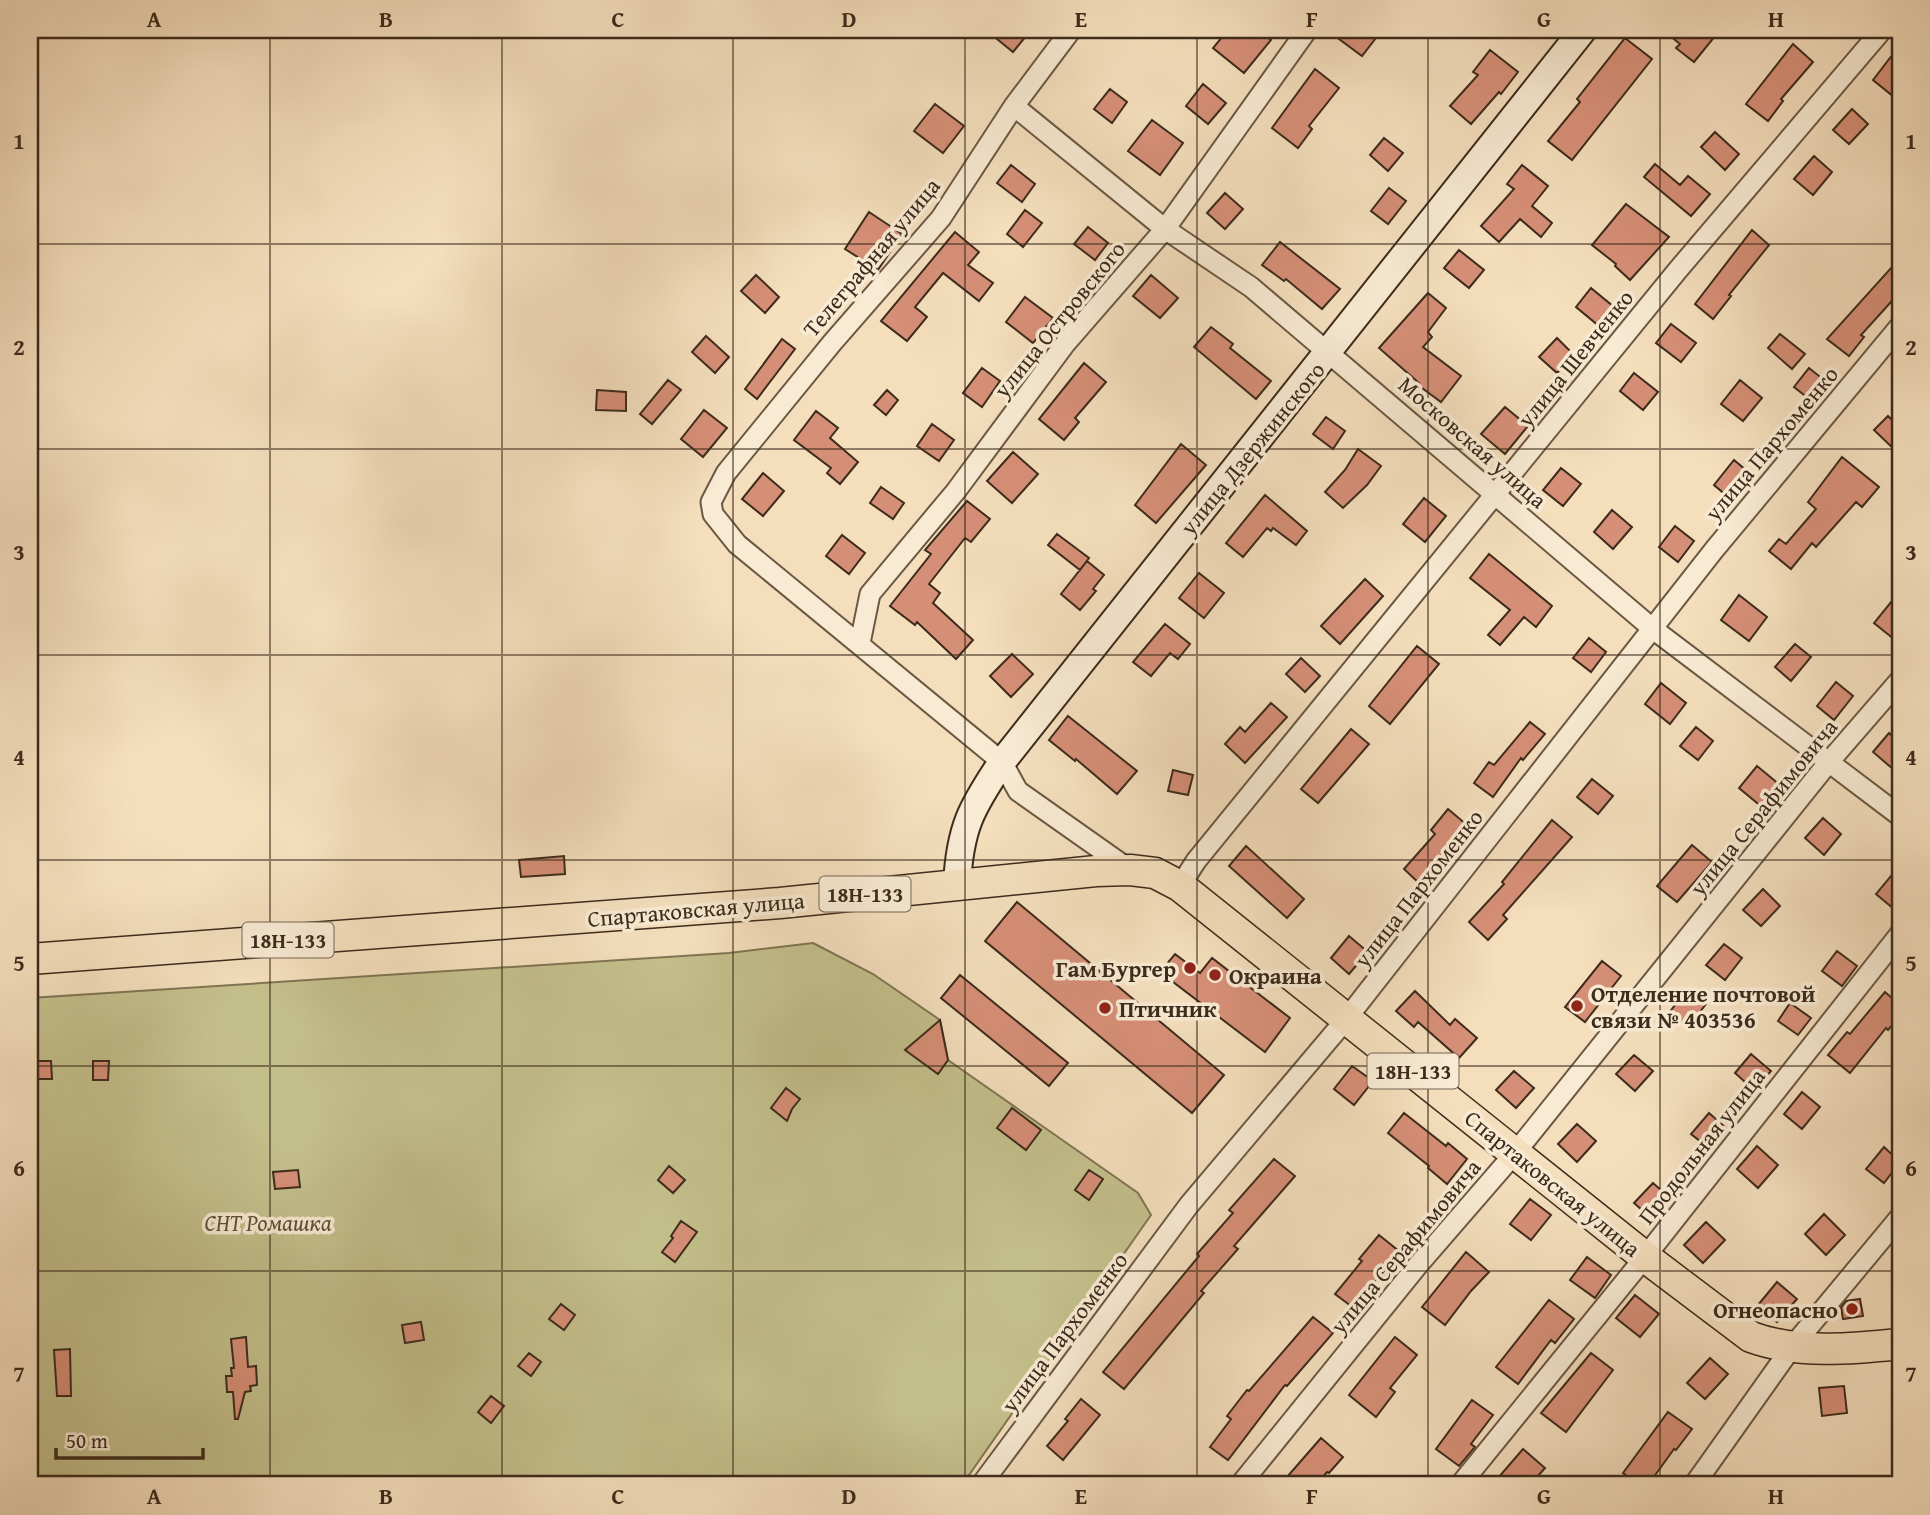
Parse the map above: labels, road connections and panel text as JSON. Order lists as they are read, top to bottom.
{
  "streets": {
    "main road": ["18Н-133", "Спартаковская улица"],
    "street": [
      "Телеграфная улица",
      "улица Островского",
      "улица Шевченко",
      "Московская улица",
      "улица Пархоменко",
      "улица Дзержинского",
      "улица Серафимовича",
      "Продольная улица"
    ]
  },
  "crossings": [
    ["Телеграфная улица", "улица Островского"],
    ["Телеграфная улица", "Московская улица"],
    ["улица Островского", "Московская улица"],
    ["улица Шевченко", "Московская улица"],
    ["улица Шевченко", "Спартаковская улица"],
    ["Московская улица", "улица Пархоменко"],
    ["Московская улица", "улица Дзержинского"],
    ["Московская улица", "улица Серафимовича"],
    ["улица Пархоменко", "Спартаковская улица"],
    ["улица Дзержинского", "Спартаковская улица"],
    ["улица Серафимовича", "Спартаковская улица"],
    ["Спартаковская улица", "Продольная улица"]
  ],
  "parks": ["СНТ Ромашка"],
  "places": [
    "Гам Бургер",
    "Окраина",
    "Отделение почтовой связи № 403536",
    "Птичник",
    "Огнеопасно"
  ],
  "scale_bar": "50 m",
  "grid": {
    "columns": [
      "A",
      "B",
      "C",
      "D",
      "E",
      "F",
      "G",
      "H"
    ],
    "rows": [
      "1",
      "2",
      "3",
      "4",
      "5",
      "6",
      "7"
    ]
  }
}
